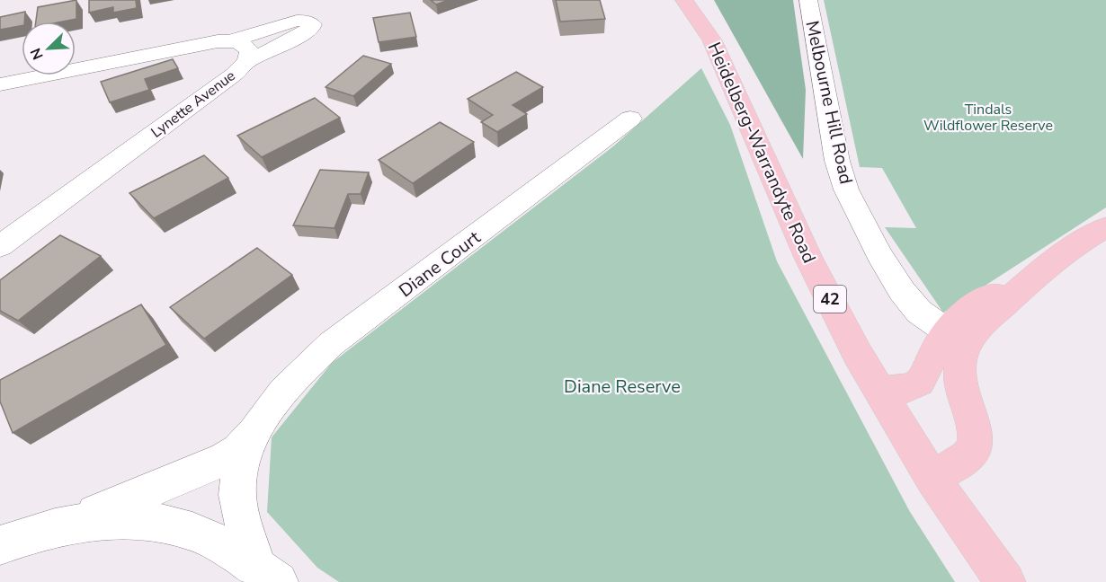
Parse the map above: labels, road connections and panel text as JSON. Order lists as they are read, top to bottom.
{
  "streets": {
    "main road": ["Heidelberg-Warrandyte Road", "42"],
    "street": ["Melbourne Hill Road", "Lynette Avenue", "Diane Court"]
  },
  "parks": ["Tindals Wildflower Reserve", "Diane Reserve"],
  "north": "bottom left"
}
